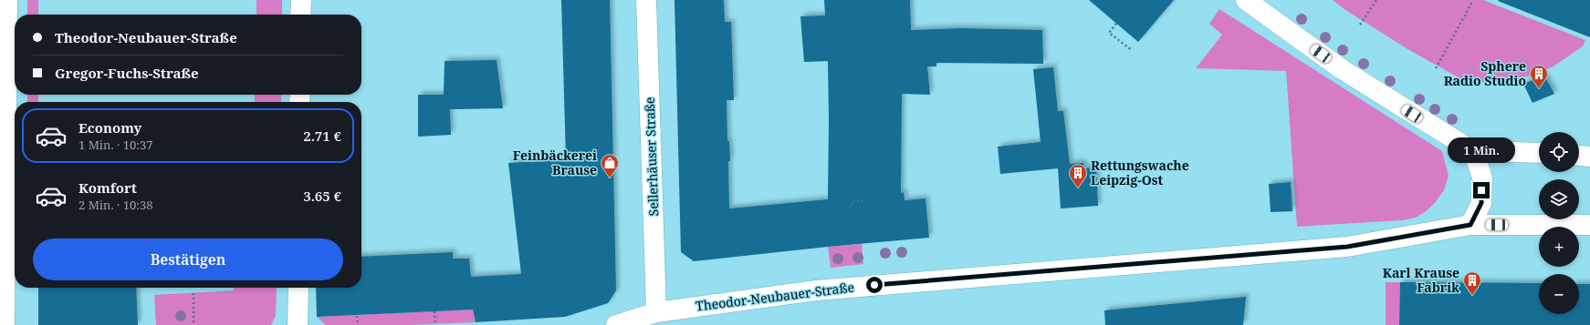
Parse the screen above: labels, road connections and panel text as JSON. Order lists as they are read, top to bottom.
{
  "streets": {
    "street": ["Sellerhäuser Straße", "Theodor-Neubauer-Straße"]
  },
  "crossings": [
    ["Sellerhäuser Straße", "Theodor-Neubauer-Straße"]
  ],
  "places": {
    "building": ["Sphere Radio Studio", "Rettungswache Leipzig-Ost", "Karl Krause Fabrik"],
    "shop": ["Feinbäckerei Brause"]
  },
  "page": {
    "banner": ["Theodor-Neubauer-Straße", "Gregor-Fuchs-Straße"],
    "list": [
      {
        "name": "Economy",
        "note": "1 Min. · 10:37",
        "value": "2.71 €"
      },
      {
        "name": "Komfort",
        "note": "2 Min. · 10:38",
        "value": "3.65 €"
      }
    ],
    "map_buttons": ["+", "−"],
    "bubble": "1 Min.",
    "buttons": "Bestätigen"
  }
}
